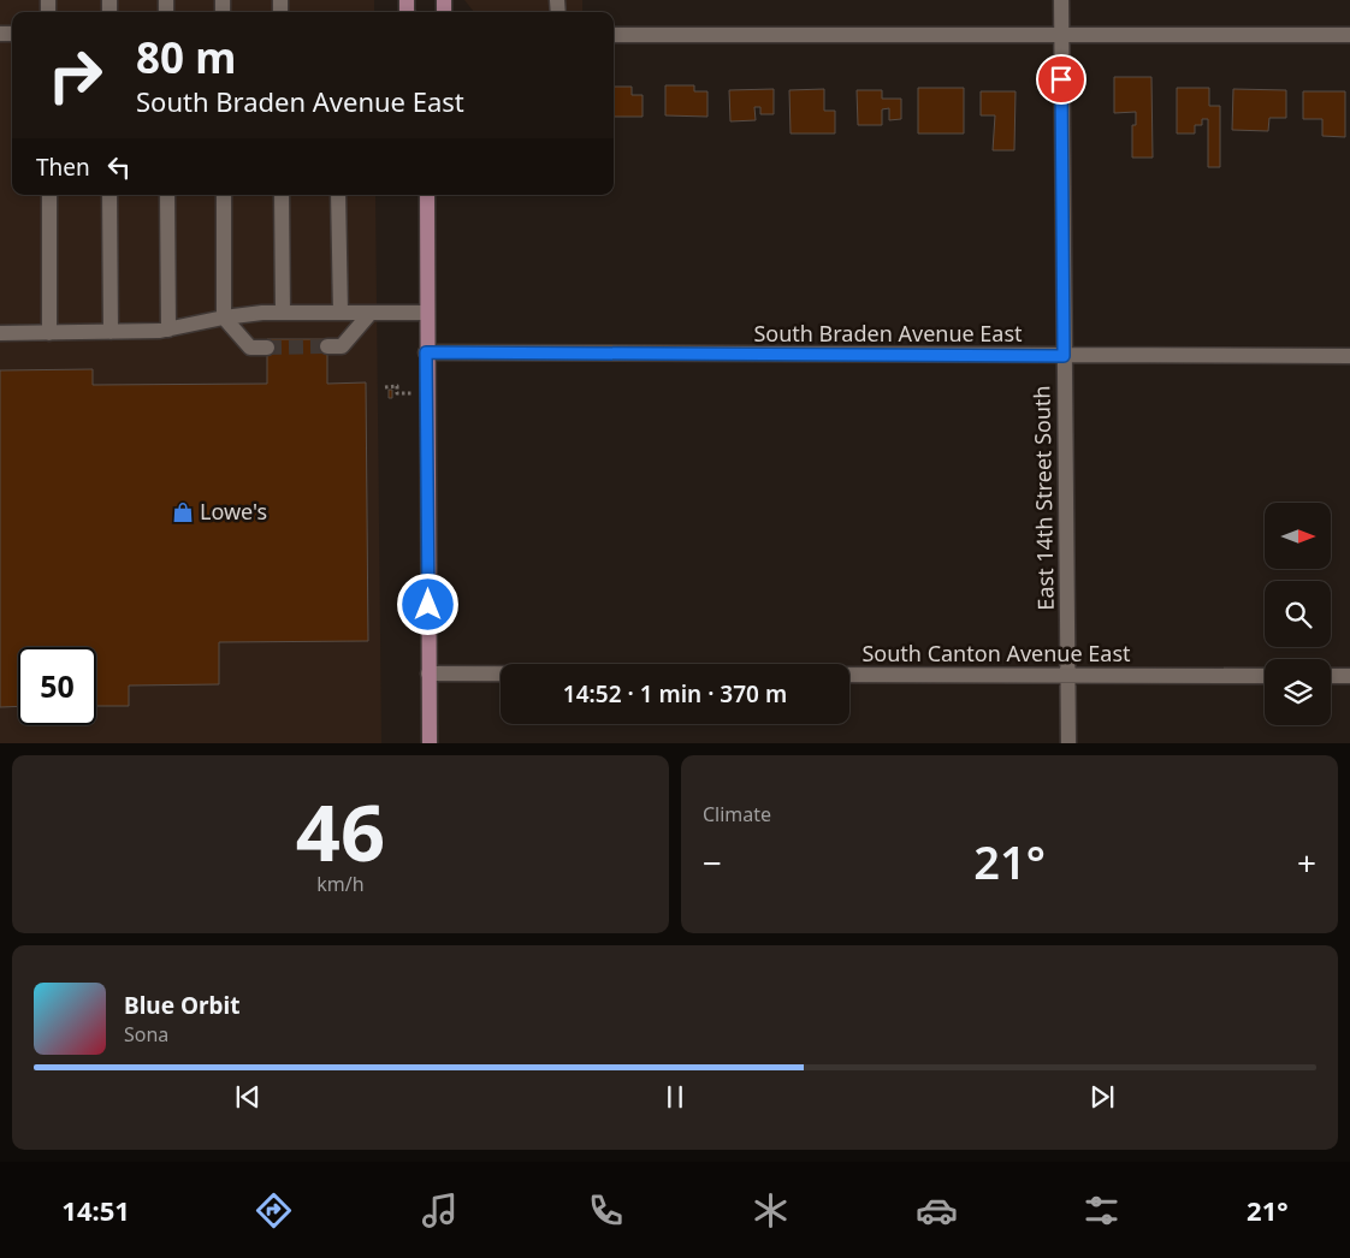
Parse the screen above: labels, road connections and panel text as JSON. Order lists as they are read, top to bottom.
{
  "streets": {
    "street": ["South Braden Avenue East", "East 14th Street South", "South Canton Avenue East"]
  },
  "crossings": [
    ["South Braden Avenue East", "East 14th Street South"],
    ["East 14th Street South", "South Canton Avenue East"]
  ],
  "places": {
    "shop": ["Lowe's"]
  },
  "north": "right",
  "page": {
    "turn": ["80 m", "South Braden Avenue East"],
    "then": "Then",
    "limit": "50",
    "trip": "14:52 · 1 min · 370 m",
    "tile": [
      ["46", "km/h"],
      "Climate"
    ],
    "heat": ["−", "21°", "+"],
    "song": ["Blue Orbit", "Sona"],
    "tabs": ["14:51", "21°"]
  }
}
